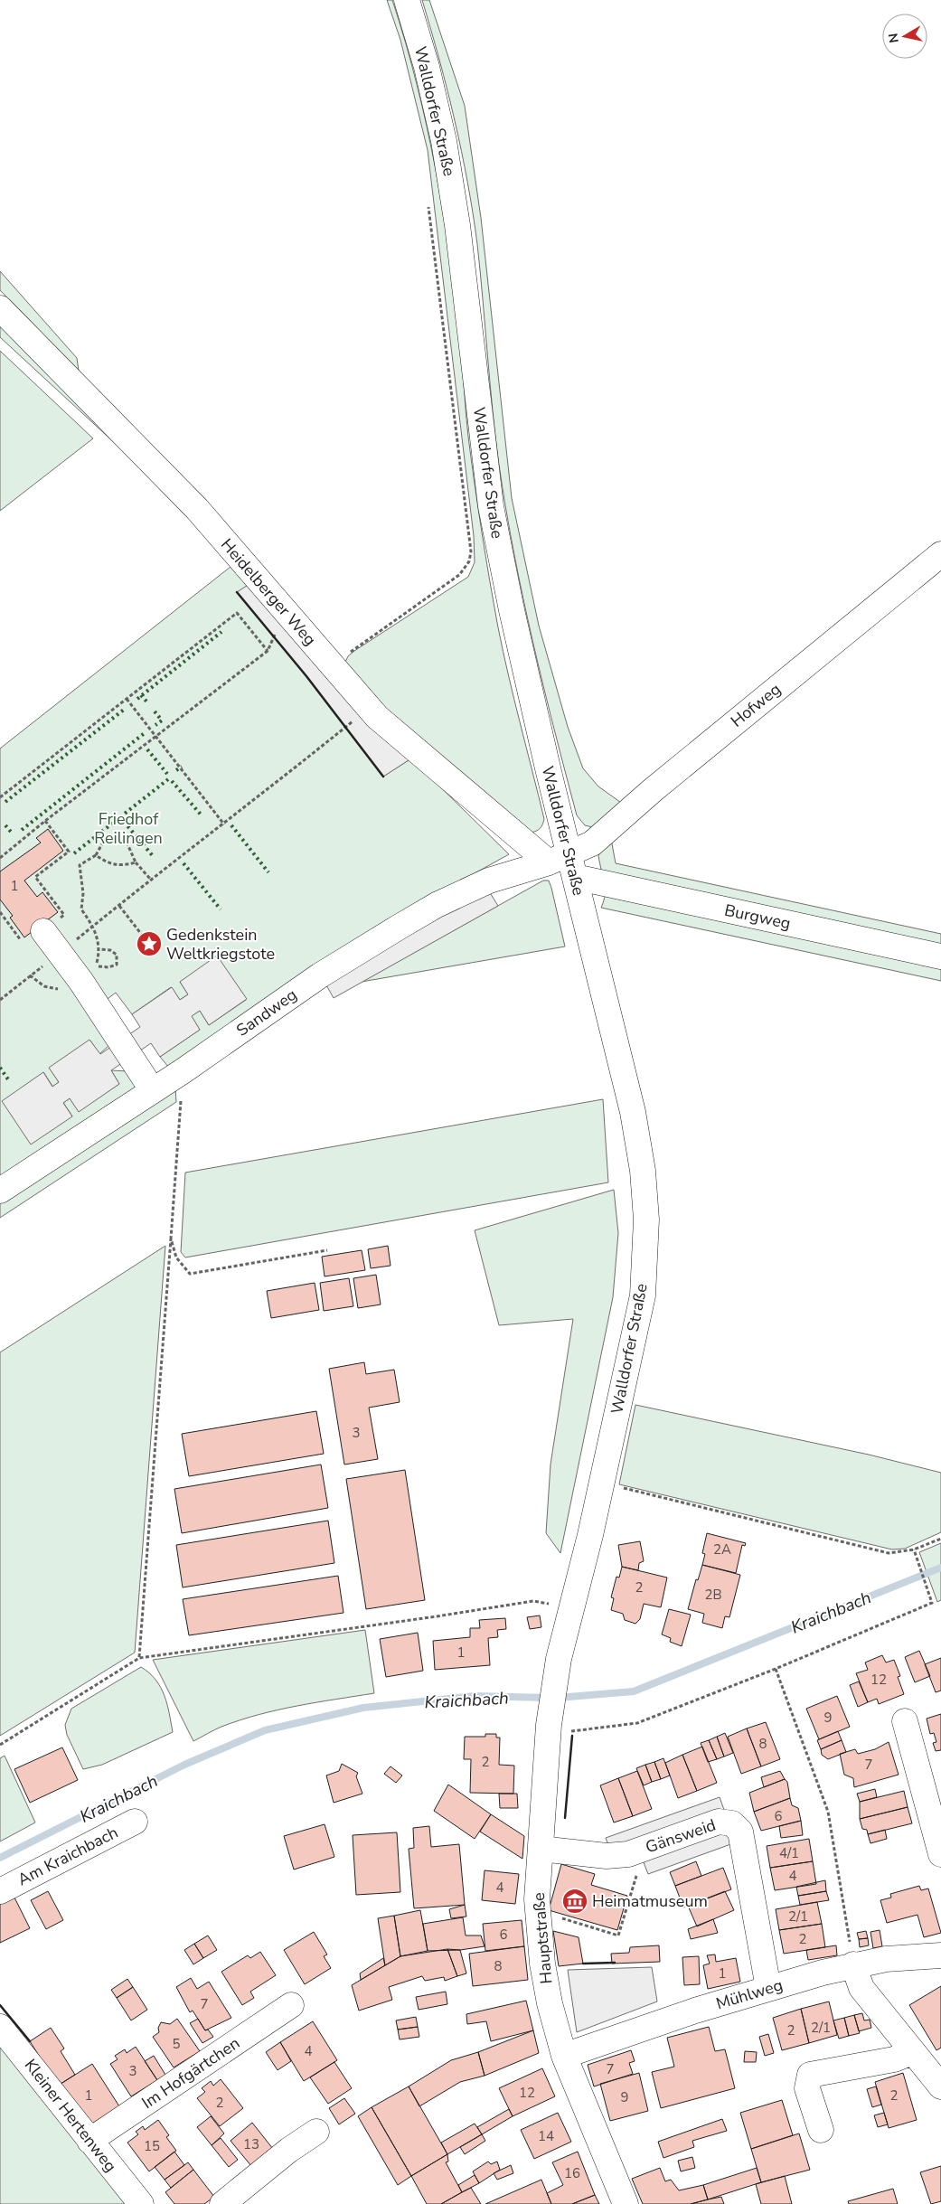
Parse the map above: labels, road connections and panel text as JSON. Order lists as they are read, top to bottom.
{
  "streets": {
    "street": [
      "Walldorfer Straße",
      "Heidelberger Weg",
      "Hofweg",
      "Burgweg",
      "Sandweg",
      "Gänsweid",
      "Am Kraichbach",
      "Hauptstraße",
      "Mühlweg",
      "Im Hofgärtchen",
      "Kleiner Hertenweg"
    ]
  },
  "crossings": [
    ["Walldorfer Straße", "Heidelberger Weg"],
    ["Walldorfer Straße", "Hofweg"],
    ["Walldorfer Straße", "Burgweg"],
    ["Walldorfer Straße", "Sandweg"],
    ["Walldorfer Straße", "Hauptstraße"],
    ["Heidelberger Weg", "Hofweg"],
    ["Heidelberger Weg", "Burgweg"],
    ["Heidelberger Weg", "Sandweg"],
    ["Hofweg", "Burgweg"],
    ["Hofweg", "Sandweg"],
    ["Burgweg", "Sandweg"],
    ["Gänsweid", "Hauptstraße"],
    ["Gänsweid", "Mühlweg"],
    ["Hauptstraße", "Mühlweg"],
    ["Im Hofgärtchen", "Kleiner Hertenweg"]
  ],
  "water": ["Kraichbach"],
  "parks": ["Friedhof Reilingen"],
  "places": {
    "place": ["Gedenkstein Weltkriegstote"],
    "museum": ["Heimatmuseum"]
  },
  "house_numbers": [
    "1",
    "3",
    "2A",
    "2",
    "2B",
    "1",
    "12",
    "9",
    "8",
    "2",
    "7",
    "6",
    "4/1",
    "4",
    "4",
    "2/1",
    "6",
    "2",
    "8",
    "1",
    "7",
    "2/1",
    "2",
    "5",
    "4",
    "7",
    "3",
    "12",
    "1",
    "2",
    "9",
    "2",
    "14",
    "13",
    "15",
    "16"
  ],
  "north": "left"
}
